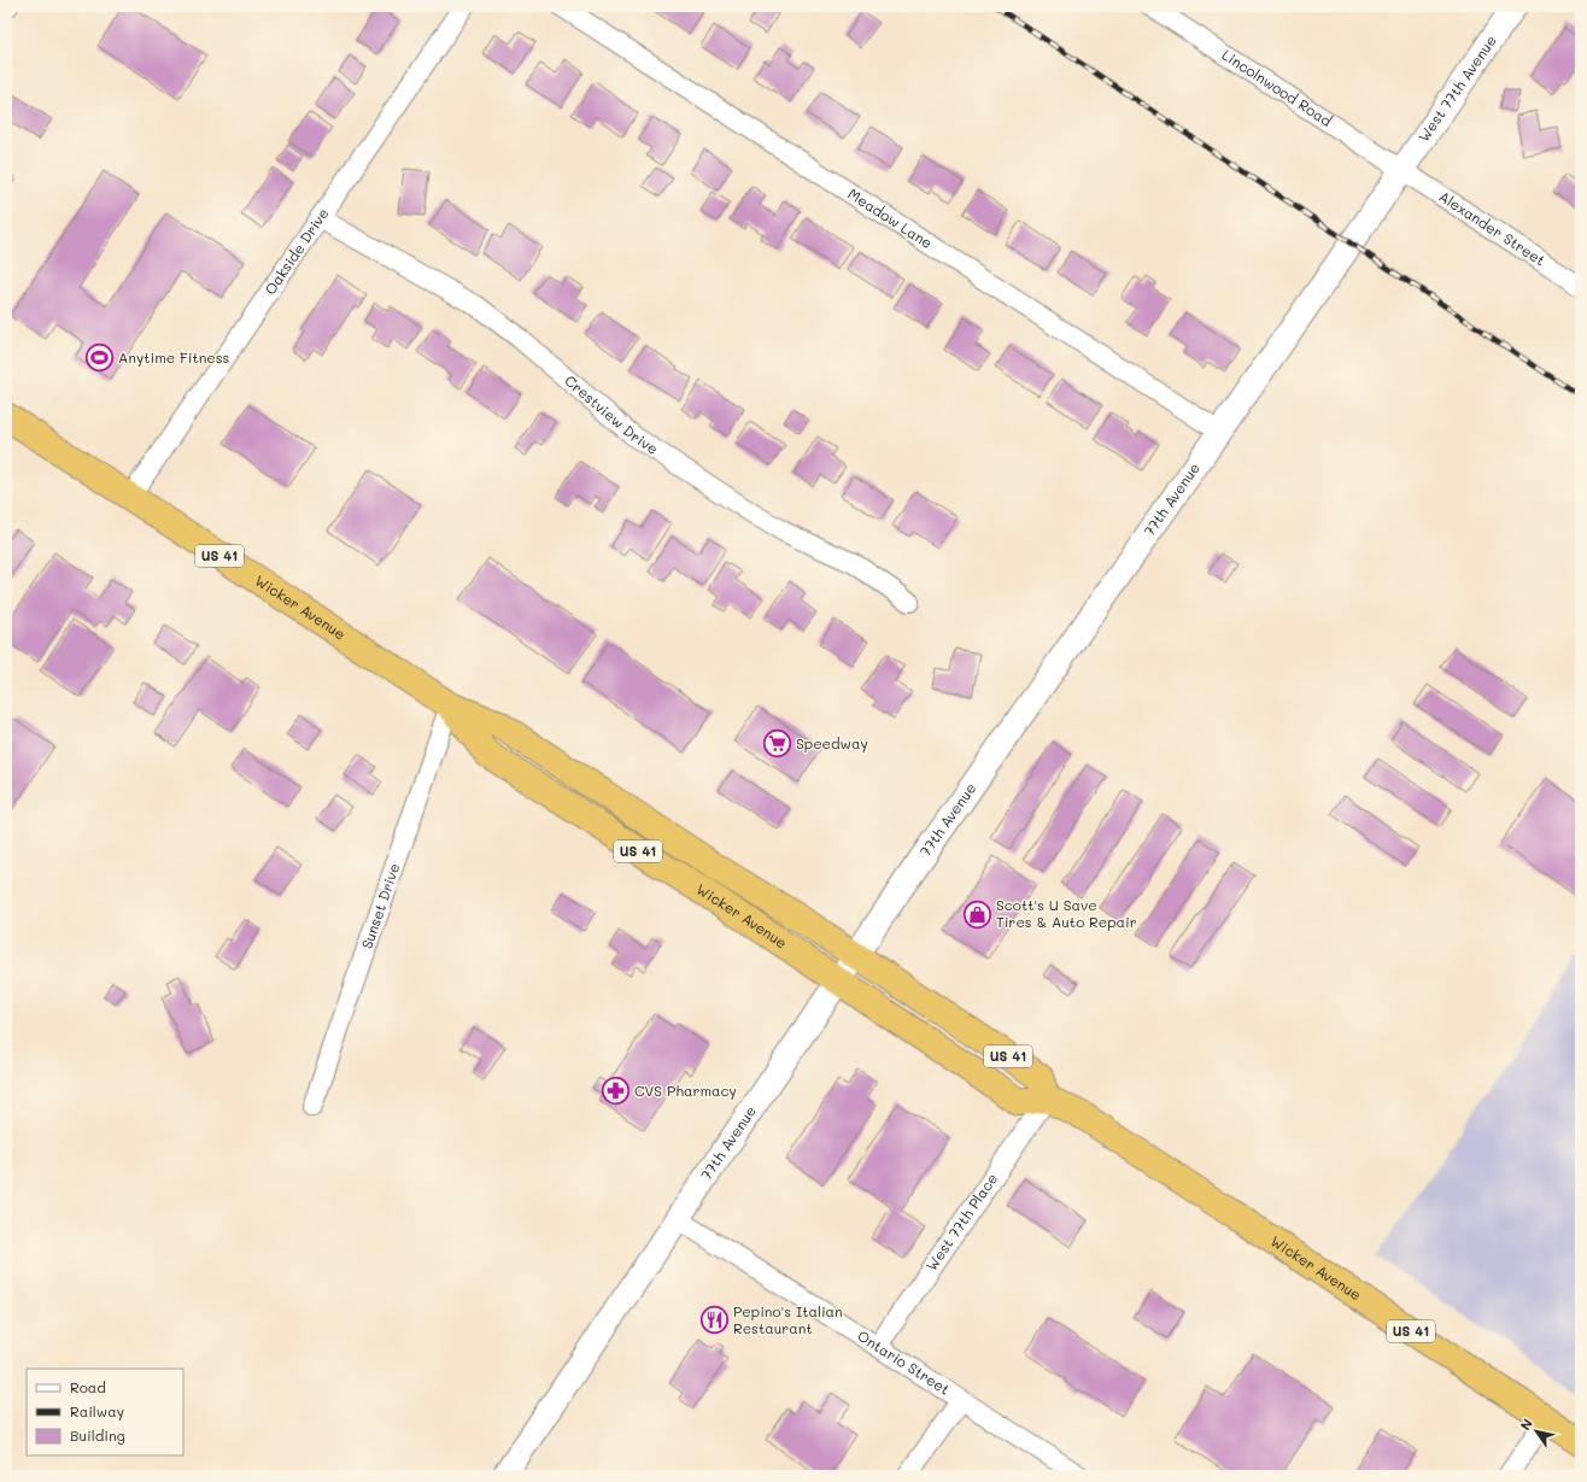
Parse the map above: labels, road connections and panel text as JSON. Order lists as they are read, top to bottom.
{
  "streets": {
    "highway": ["US 41", "Wicker Avenue"],
    "street": [
      "Lincolnwood Road",
      "West 77th Avenue",
      "Meadow Lane",
      "Alexander Street",
      "Oakside Drive",
      "Crestview Drive",
      "77th Avenue",
      "Sunset Drive",
      "West 77th Place",
      "Ontario Street"
    ]
  },
  "crossings": [
    ["Lincolnwood Road", "West 77th Avenue"],
    ["Lincolnwood Road", "Alexander Street"],
    ["Lincolnwood Road", "77th Avenue"],
    ["West 77th Avenue", "Alexander Street"],
    ["West 77th Avenue", "77th Avenue"],
    ["Meadow Lane", "77th Avenue"],
    ["Alexander Street", "77th Avenue"],
    ["Oakside Drive", "Crestview Drive"],
    ["Oakside Drive", "Wicker Avenue"],
    ["77th Avenue", "Wicker Avenue"],
    ["77th Avenue", "Ontario Street"],
    ["Wicker Avenue", "Sunset Drive"],
    ["Wicker Avenue", "West 77th Place"],
    ["West 77th Place", "Ontario Street"]
  ],
  "places": {
    "sports": ["Anytime Fitness"],
    "supermarket": ["Speedway"],
    "shop": ["Scott's U Save Tires & Auto Repair"],
    "pharmacy": ["CVS Pharmacy"],
    "restaurant": ["Pepino's Italian Restaurant"]
  },
  "legend": ["Road", "Railway", "Building"],
  "north": "top left"
}
